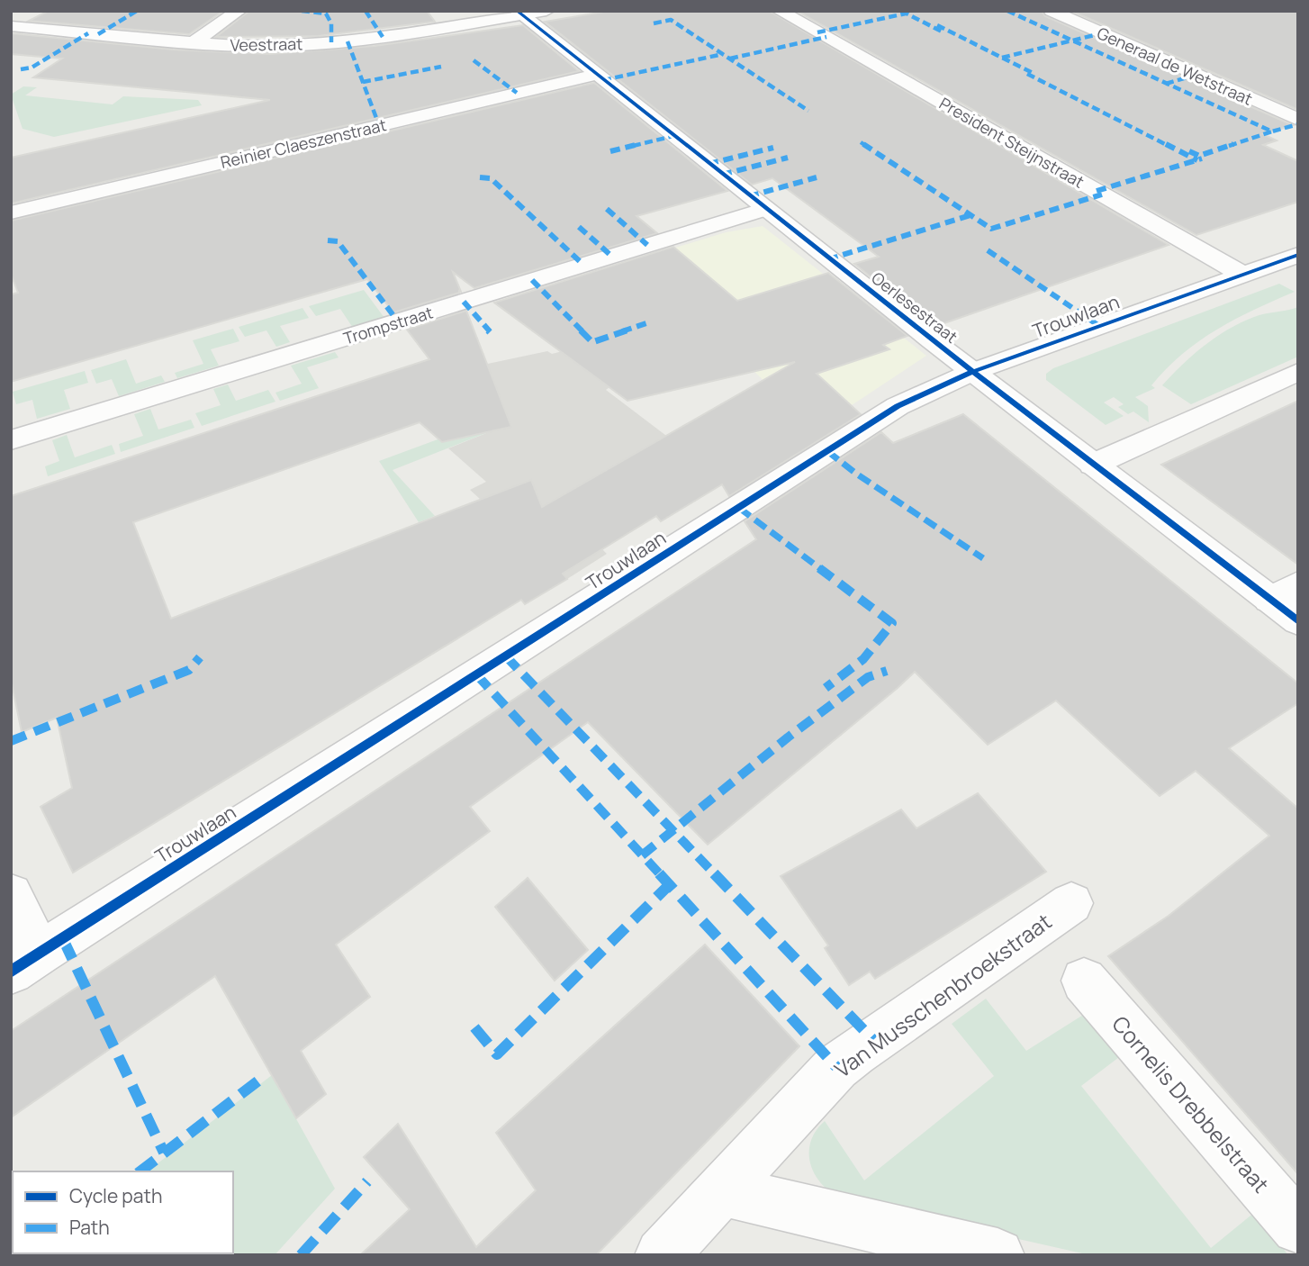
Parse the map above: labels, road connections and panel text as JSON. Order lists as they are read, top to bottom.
{
  "streets": {
    "street": [
      "Veestraat",
      "Generaal de Wetstraat",
      "President Steijnstraat",
      "Reinier Claeszenstraat",
      "Oerlesestraat",
      "Trouwlaan",
      "Trompstraat",
      "Van Musschenbroekstraat",
      "Cornelis Drebbelstraat"
    ]
  },
  "crossings": [
    ["Veestraat", "Oerlesestraat"],
    ["President Steijnstraat", "Trouwlaan"],
    ["Reinier Claeszenstraat", "Oerlesestraat"],
    ["Oerlesestraat", "Trouwlaan"],
    ["Oerlesestraat", "Trompstraat"]
  ],
  "legend": ["Cycle path", "Path"]
}
